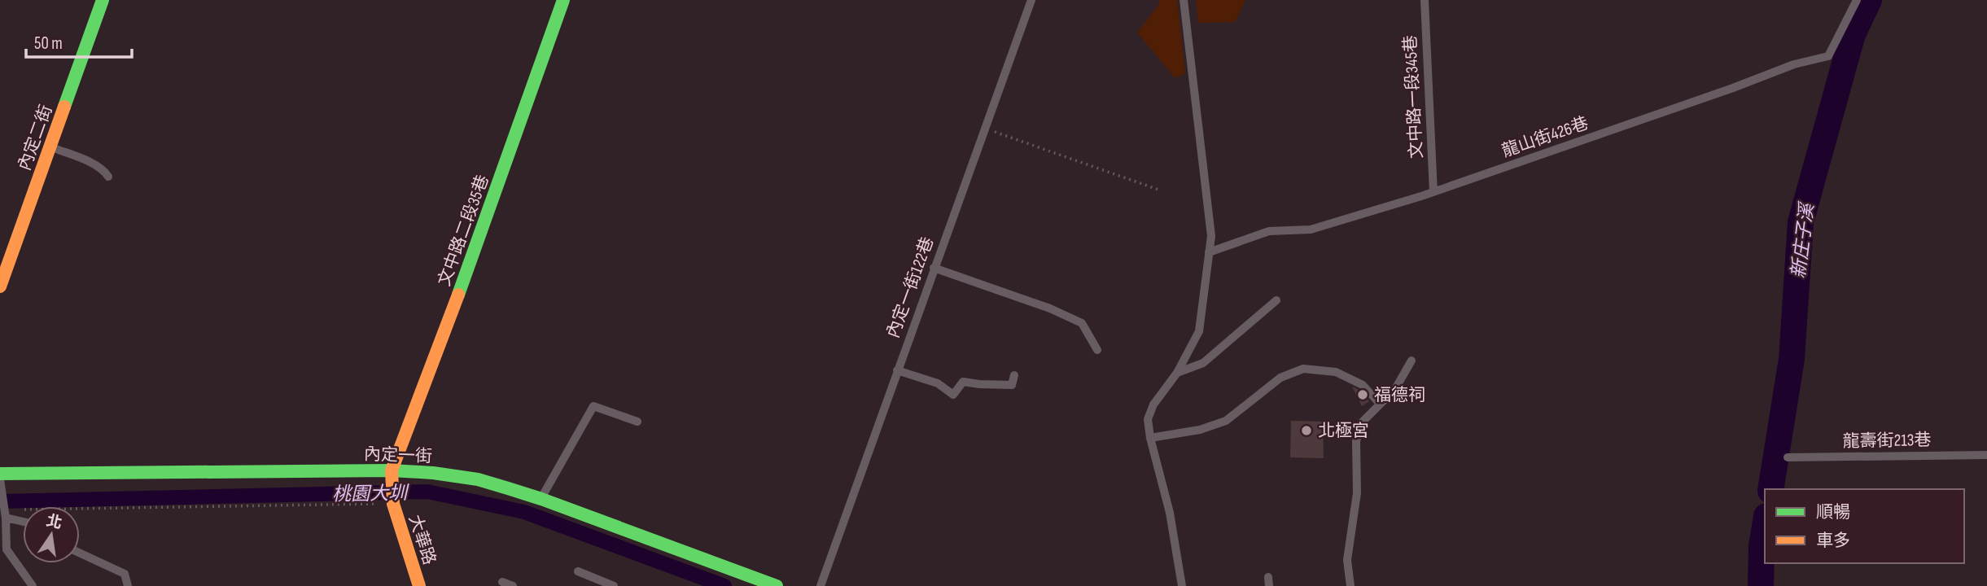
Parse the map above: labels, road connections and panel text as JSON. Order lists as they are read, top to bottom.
{
  "streets": {
    "street": [
      "內定二街",
      "文中路二段35巷",
      "內定一街",
      "大華路"
    ],
    "lane": [
      "文中路一段345巷",
      "龍山街426巷",
      "內定一街122巷",
      "龍壽街213巷"
    ]
  },
  "crossings": [
    ["文中路一段345巷", "龍山街426巷"],
    ["文中路二段35巷", "內定一街"],
    ["文中路二段35巷", "大華路"],
    ["內定一街", "大華路"]
  ],
  "water": ["新庄子溪", "桃園大圳"],
  "places": ["福德祠", "北極宮"],
  "legend": ["順暢", "車多"],
  "scale_bar": "50 m",
  "north": "top"
}
